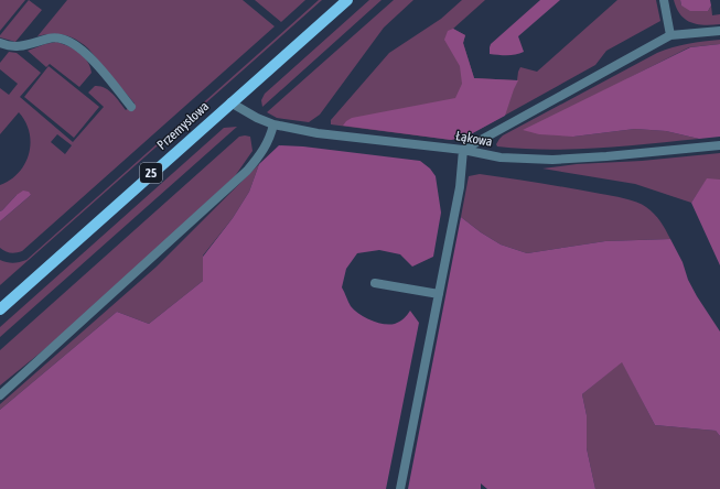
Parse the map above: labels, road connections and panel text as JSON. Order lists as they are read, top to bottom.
{
  "streets": {
    "main road": ["Przemysłowa", "25"],
    "street": ["Łąkowa"]
  },
  "crossings": [
    ["Przemysłowa", "Łąkowa"]
  ]
}
